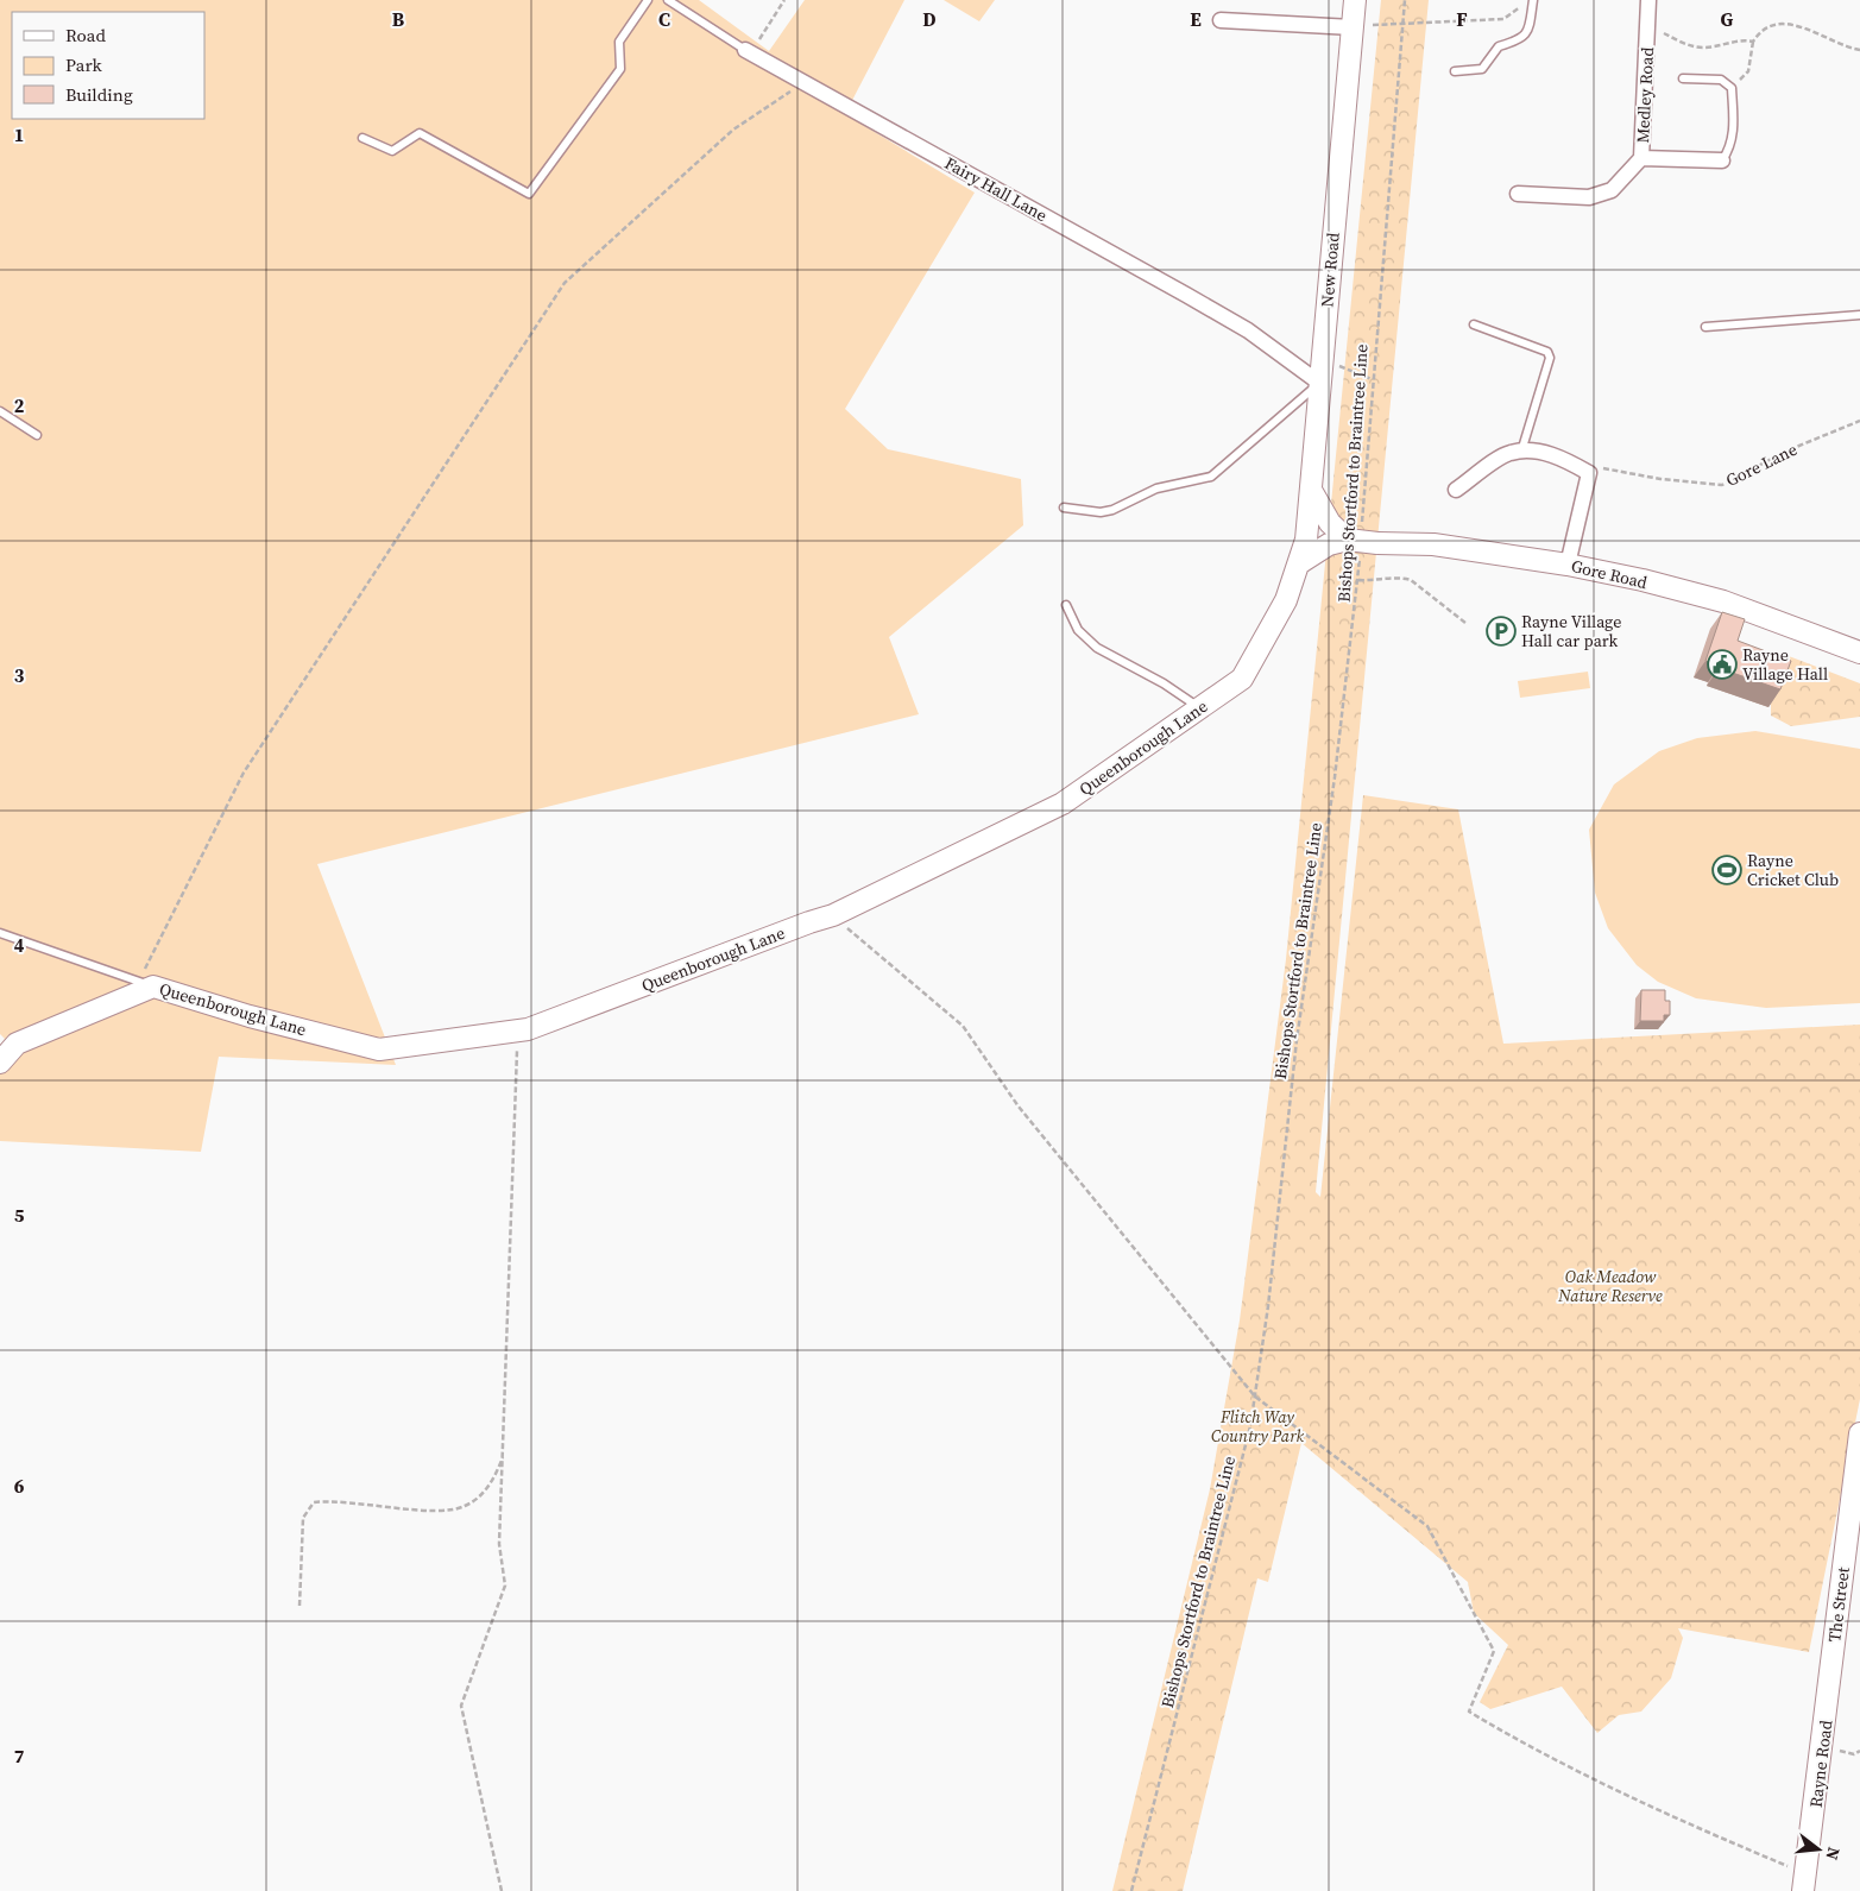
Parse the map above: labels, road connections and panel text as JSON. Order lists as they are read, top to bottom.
{
  "streets": {
    "street": [
      "Medley Road",
      "Fairy Hall Lane",
      "New Road",
      "Gore Road",
      "Queenborough Lane",
      "The Street",
      "Rayne Road"
    ],
    "path": ["Gore Lane", "Bishops Stortford to Braintree Line"]
  },
  "crossings": [
    ["Fairy Hall Lane", "New Road"],
    ["New Road", "Queenborough Lane"],
    ["Bishops Stortford to Braintree Line", "Gore Road"],
    ["The Street", "Rayne Road"]
  ],
  "parks": ["Oak Meadow Nature Reserve", "Flitch Way Country Park"],
  "places": {
    "parking": ["Rayne Village Hall car park"],
    "public building": ["Rayne Village Hall"],
    "sports": ["Rayne Cricket Club"]
  },
  "legend": ["Road", "Park", "Building"],
  "north": "right",
  "grid": {
    "columns": [
      "B",
      "C",
      "D",
      "E",
      "F",
      "G"
    ],
    "rows": [
      "1",
      "2",
      "3",
      "4",
      "5",
      "6",
      "7"
    ]
  }
}
